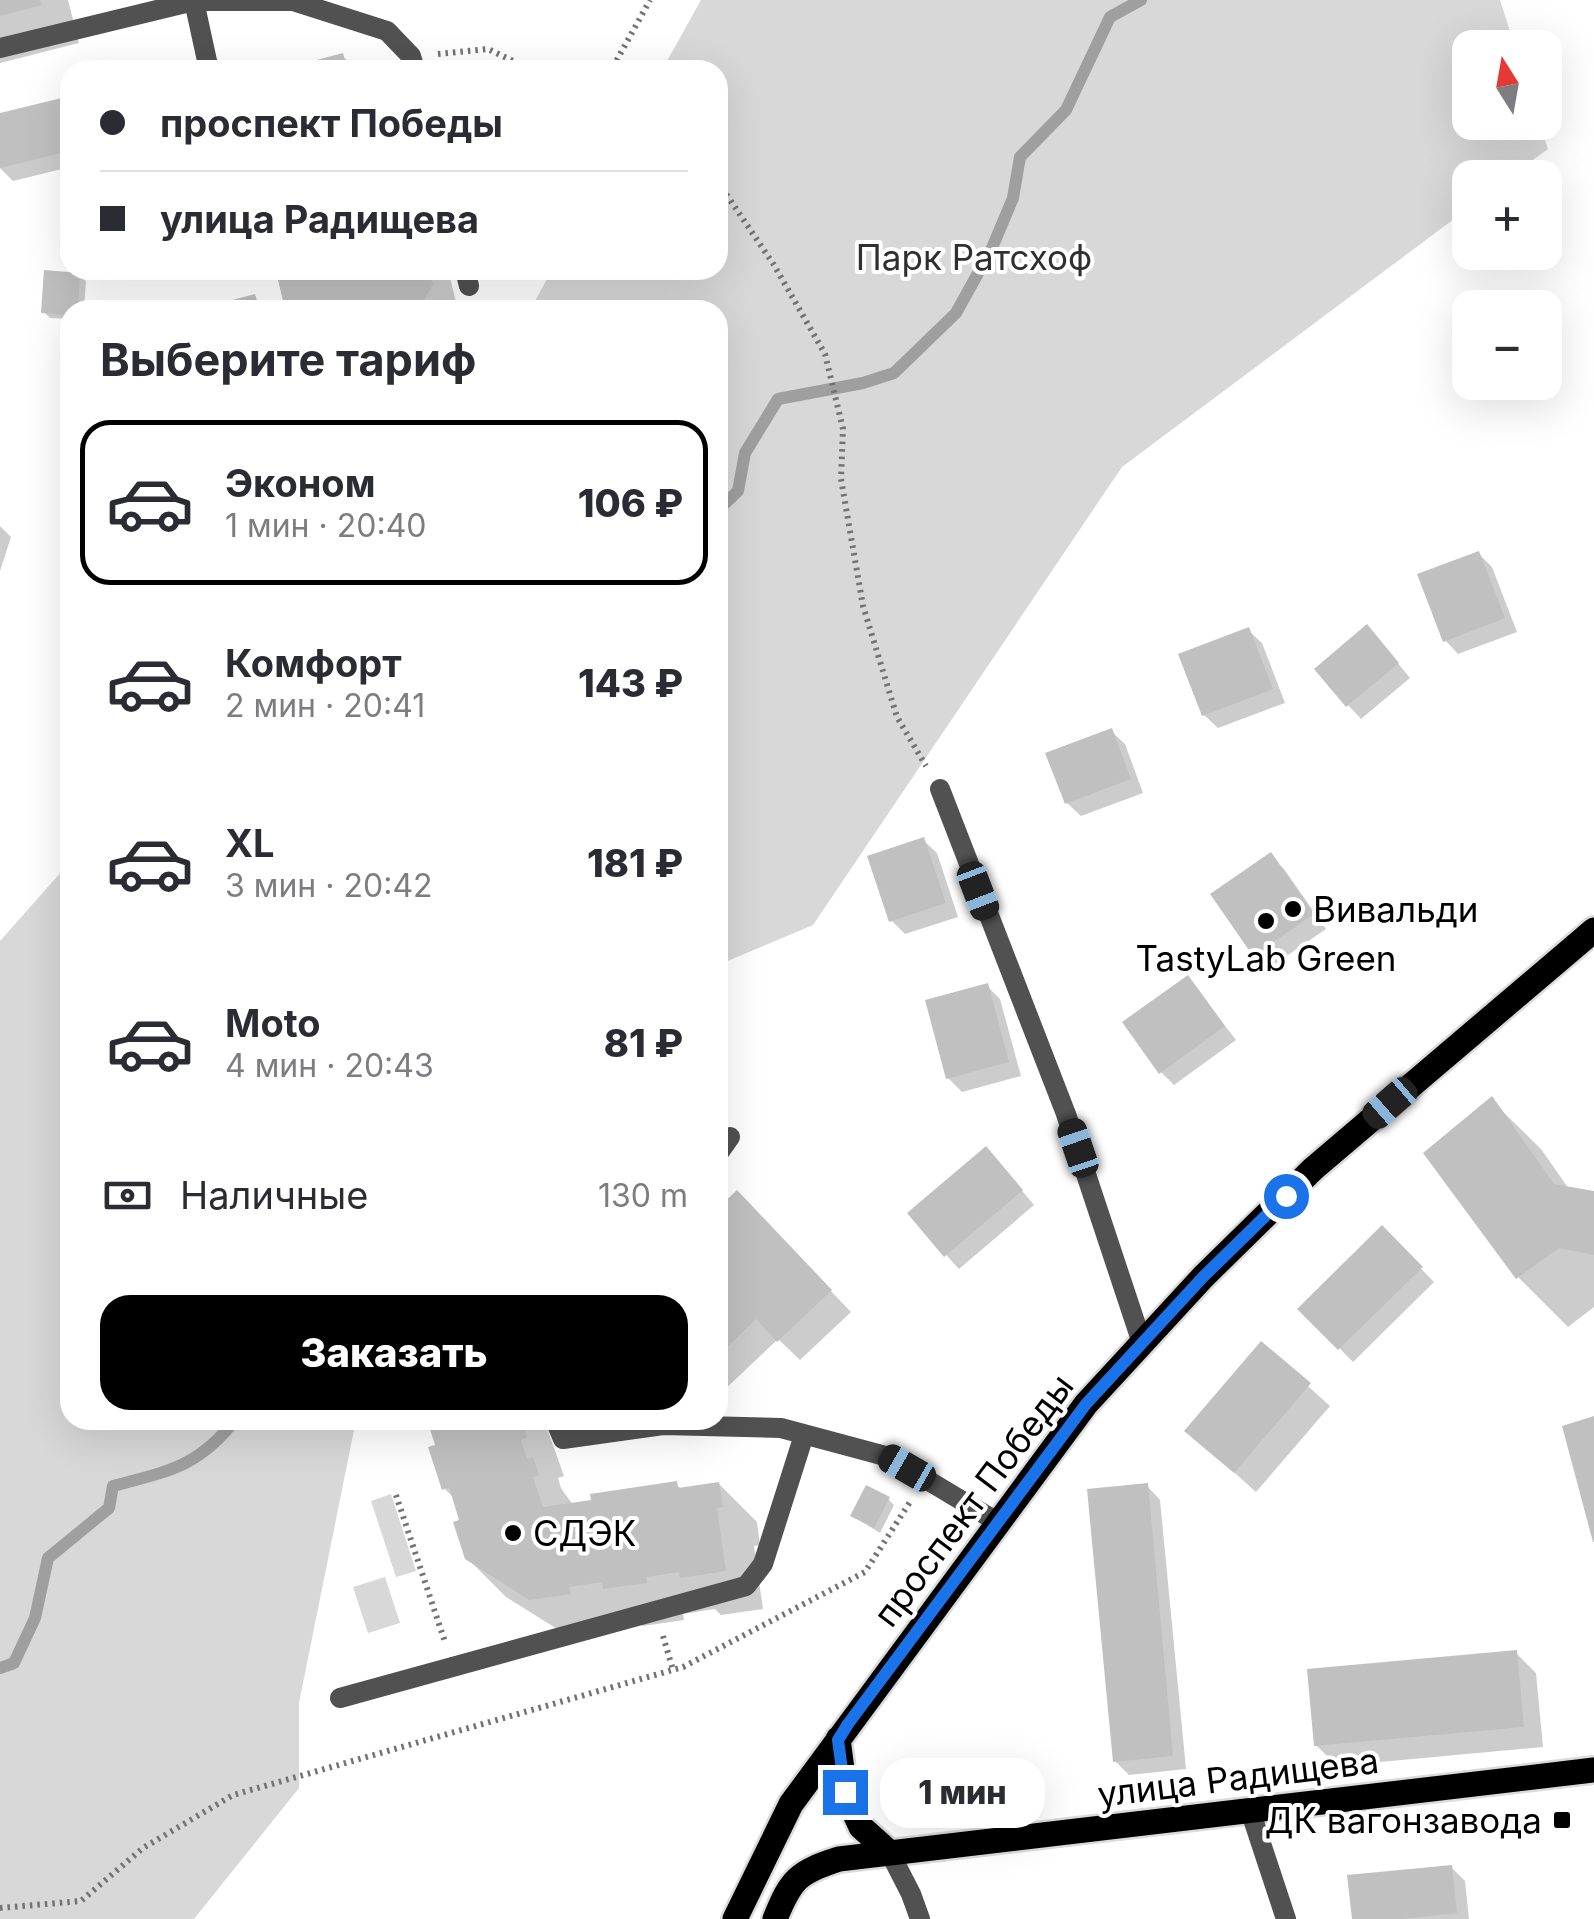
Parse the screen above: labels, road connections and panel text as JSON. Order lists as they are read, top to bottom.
{
  "streets": {
    "main road": ["проспект Победы", "улица Радищева"]
  },
  "parks": ["Парк Ратсхоф"],
  "places": {
    "other": ["Вивальди", "TastyLab Green", "СДЭК"],
    "transit": ["ДК вагонзавода"]
  },
  "north": "top",
  "page": {
    "map_buttons": ["+", "−"],
    "banner": ["проспект Победы", "улица Радищева"],
    "heading": "Выберите тариф",
    "list": [
      {
        "name": "Эконом",
        "note": "1 мин · 20:40",
        "value": "106 ₽"
      },
      {
        "name": "Комфорт",
        "note": "2 мин · 20:41",
        "value": "143 ₽"
      },
      {
        "name": "XL",
        "note": "3 мин · 20:42",
        "value": "181 ₽"
      },
      {
        "name": "Moto",
        "note": "4 мин · 20:43",
        "value": "81 ₽"
      }
    ],
    "pay": ["Наличные", "130 m"],
    "buttons": "Заказать",
    "bubble": "1 мин"
  }
}
